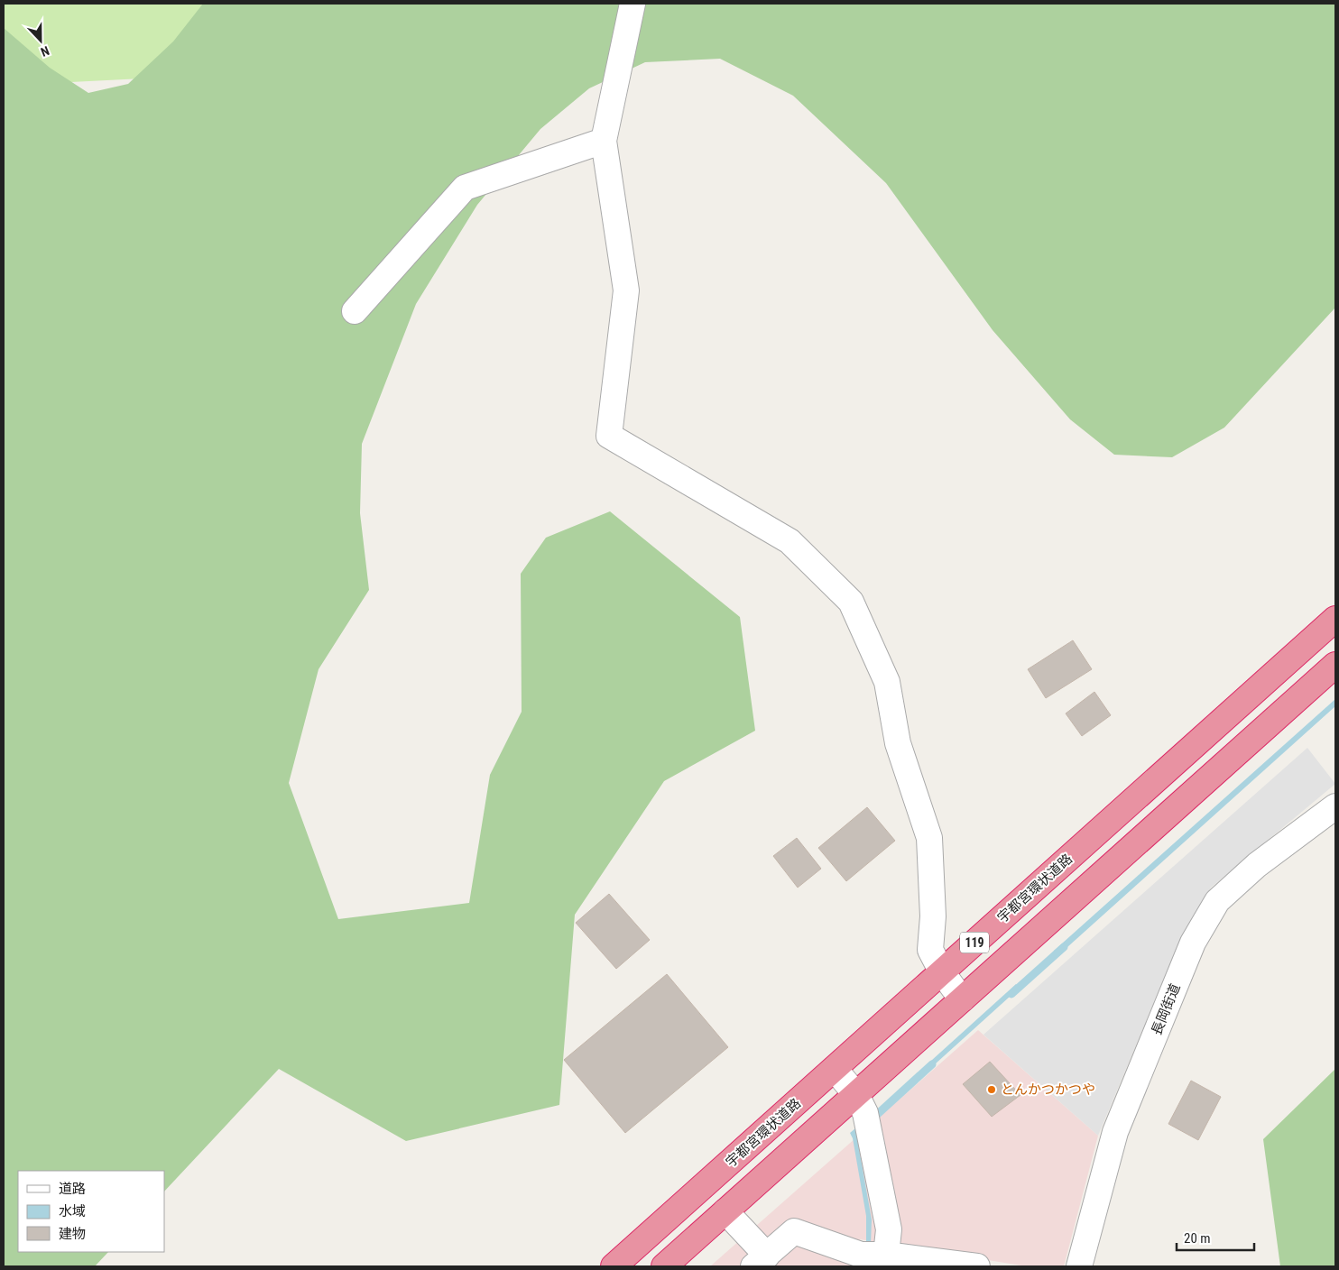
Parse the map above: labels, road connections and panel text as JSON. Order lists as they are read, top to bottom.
{
  "streets": {
    "highway": ["宇都宮環状道路", "119"],
    "street": ["長岡街道"]
  },
  "places": ["とんかつかつや"],
  "legend": ["道路", "水域", "建物"],
  "scale_bar": "20 m",
  "north": "bottom"
}
